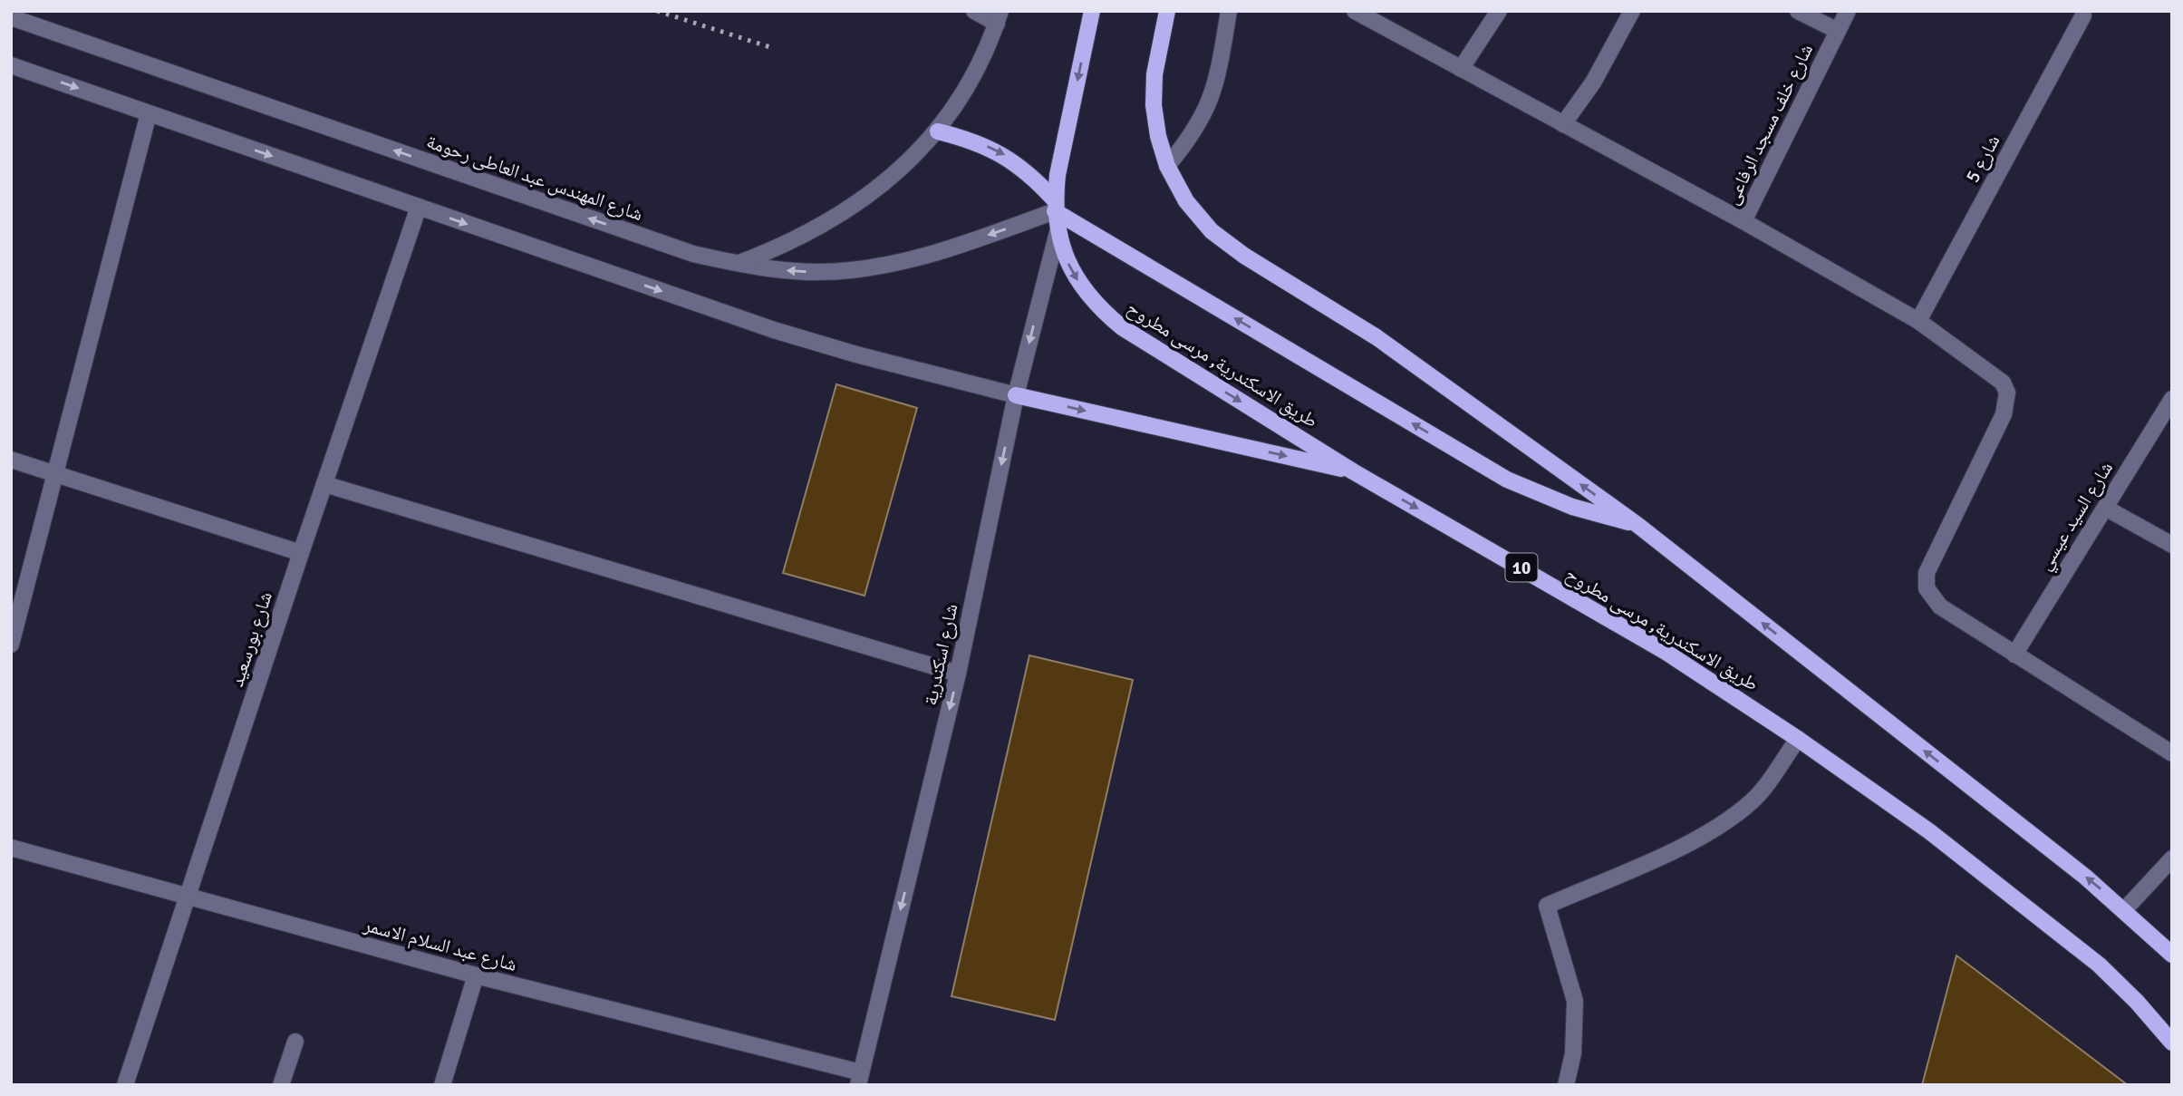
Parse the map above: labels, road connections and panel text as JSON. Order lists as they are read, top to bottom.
{
  "streets": {
    "main road": ["طريق الاسكندرية, مرسى مطروح", "10"],
    "street": [
      "شارع خلف مسجد الرفاعى",
      "شارع 5",
      "شارع المهندس عبد العاطى رحومة",
      "شارع السيد عيسي",
      "شارع بورسعيد",
      "شارع اسكندرية",
      "شارع عبد السلام الاسمر"
    ]
  },
  "crossings": [
    ["شارع المهندس عبد العاطى رحومة", "طريق الاسكندرية, مرسى مطروح"],
    ["طريق الاسكندرية, مرسى مطروح", "شارع اسكندرية"],
    ["شارع بورسعيد", "شارع عبد السلام الاسمر"],
    ["شارع اسكندرية", "شارع عبد السلام الاسمر"]
  ],
  "one_way": ["شارع اسكندرية"]
}
